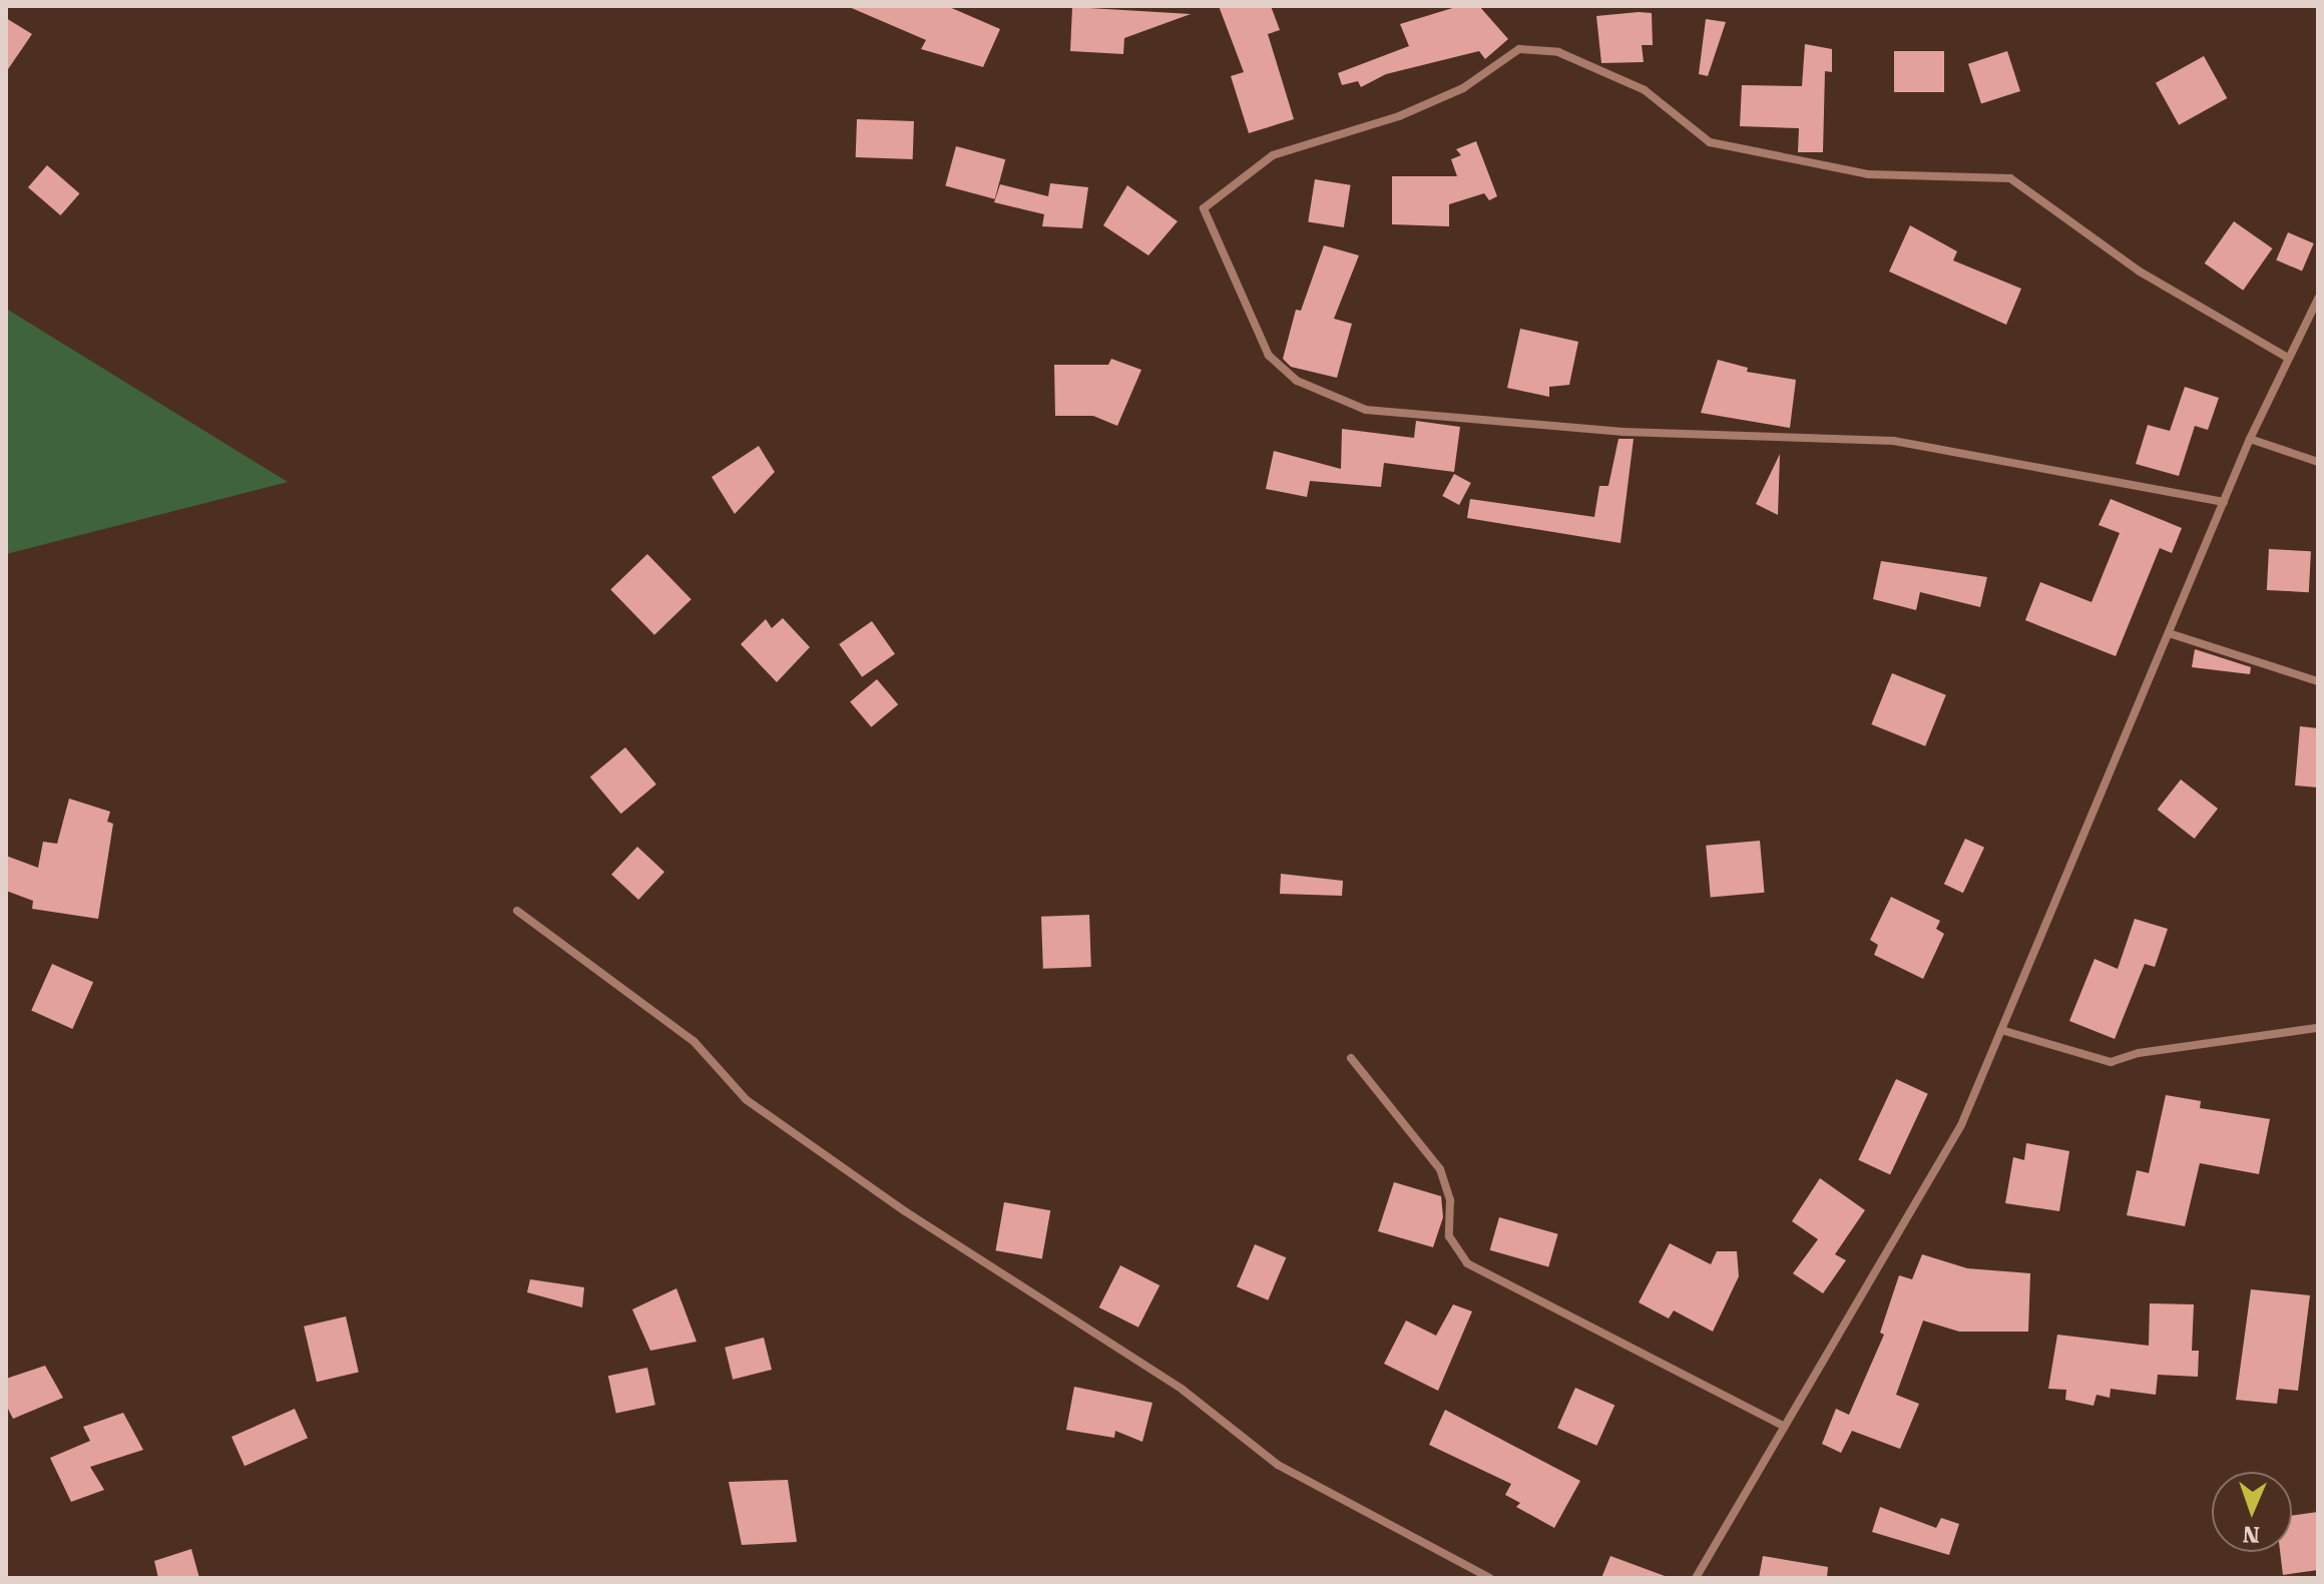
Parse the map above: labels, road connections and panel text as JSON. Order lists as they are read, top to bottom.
{
  "north": "bottom"
}
